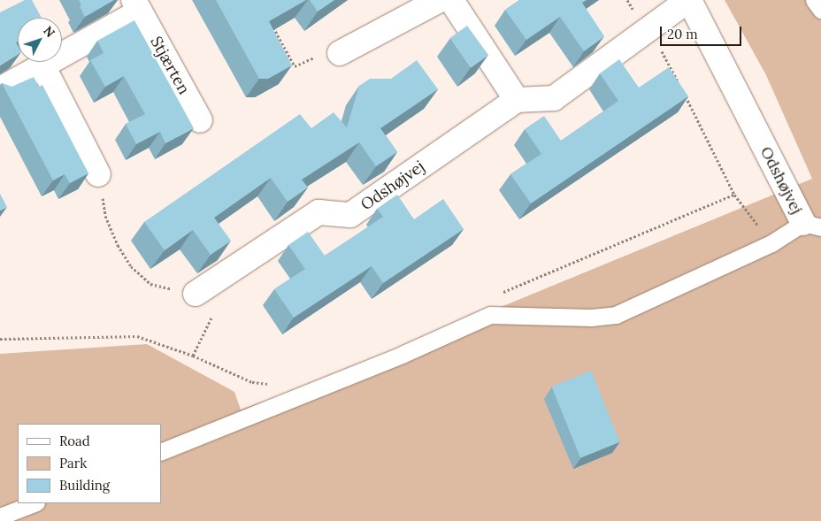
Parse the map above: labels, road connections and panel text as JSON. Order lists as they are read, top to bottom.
{
  "streets": {
    "street": ["Stjærten", "Odshøjvej"]
  },
  "legend": ["Road", "Park", "Building"],
  "scale_bar": "20 m",
  "north": "top right"
}
